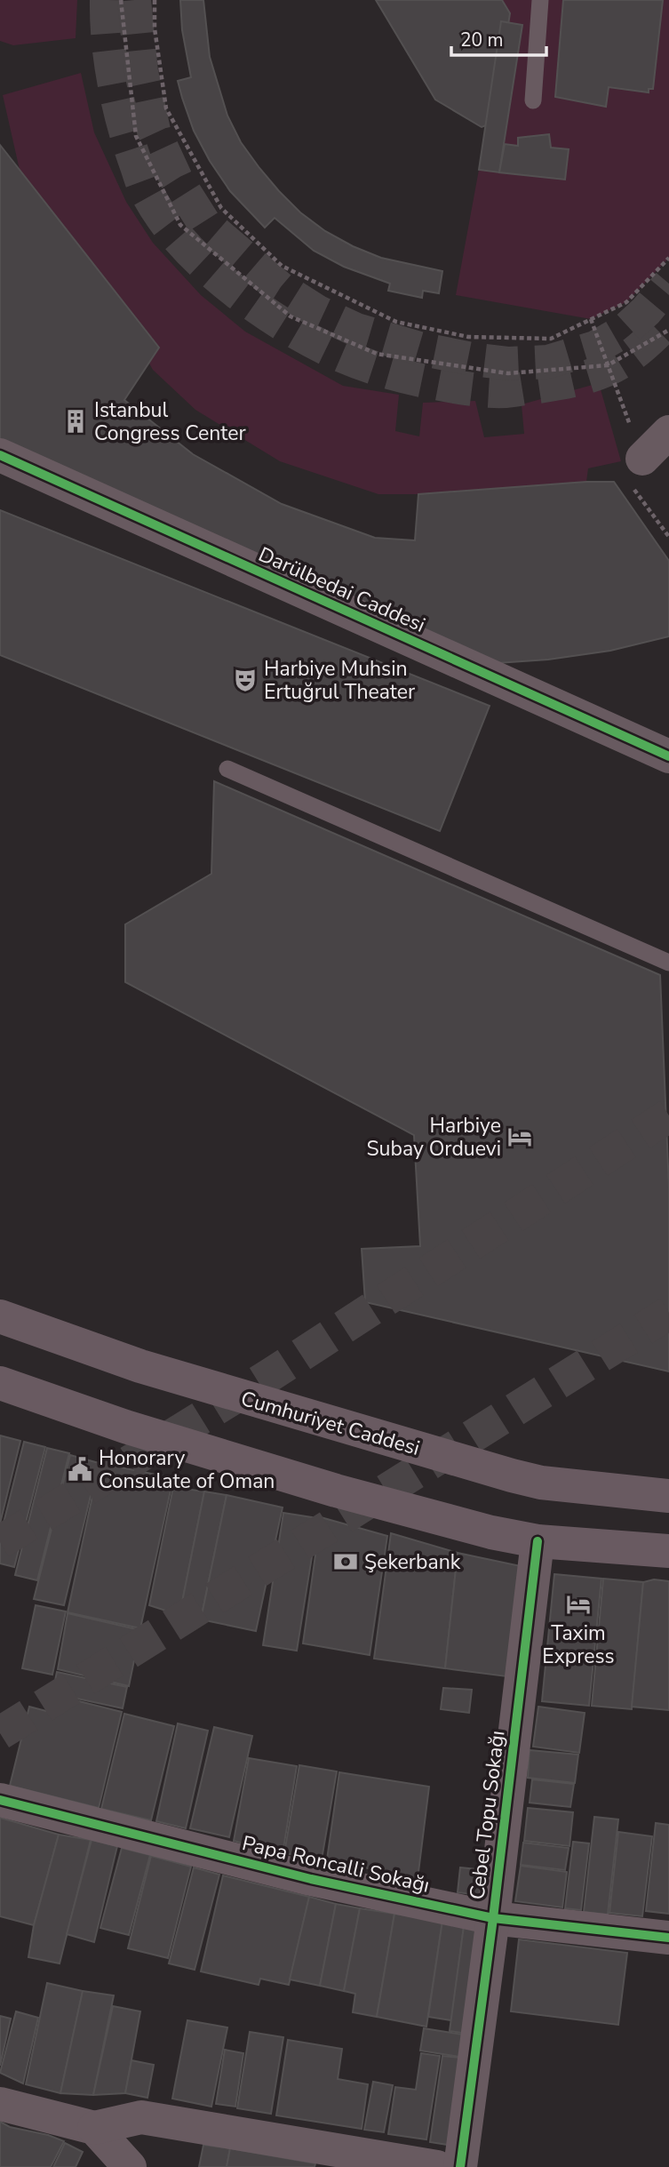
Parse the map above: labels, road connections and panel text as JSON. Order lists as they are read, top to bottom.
{
  "streets": {
    "main road": ["Cumhuriyet Caddesi"],
    "street": ["Darülbedai Caddesi", "Cebel Topu Sokağı", "Papa Roncalli Sokağı"]
  },
  "crossings": [
    ["Cebel Topu Sokağı", "Papa Roncalli Sokağı"]
  ],
  "places": {
    "building": ["Istanbul Congress Center"],
    "theatre": ["Harbiye Muhsin Ertuğrul Theater"],
    "hotel": ["Harbiye Subay Orduevi", "Taxim Express"],
    "public building": ["Honorary Consulate of Oman"],
    "bank": ["Şekerbank"]
  },
  "scale_bar": "20 m"
}
